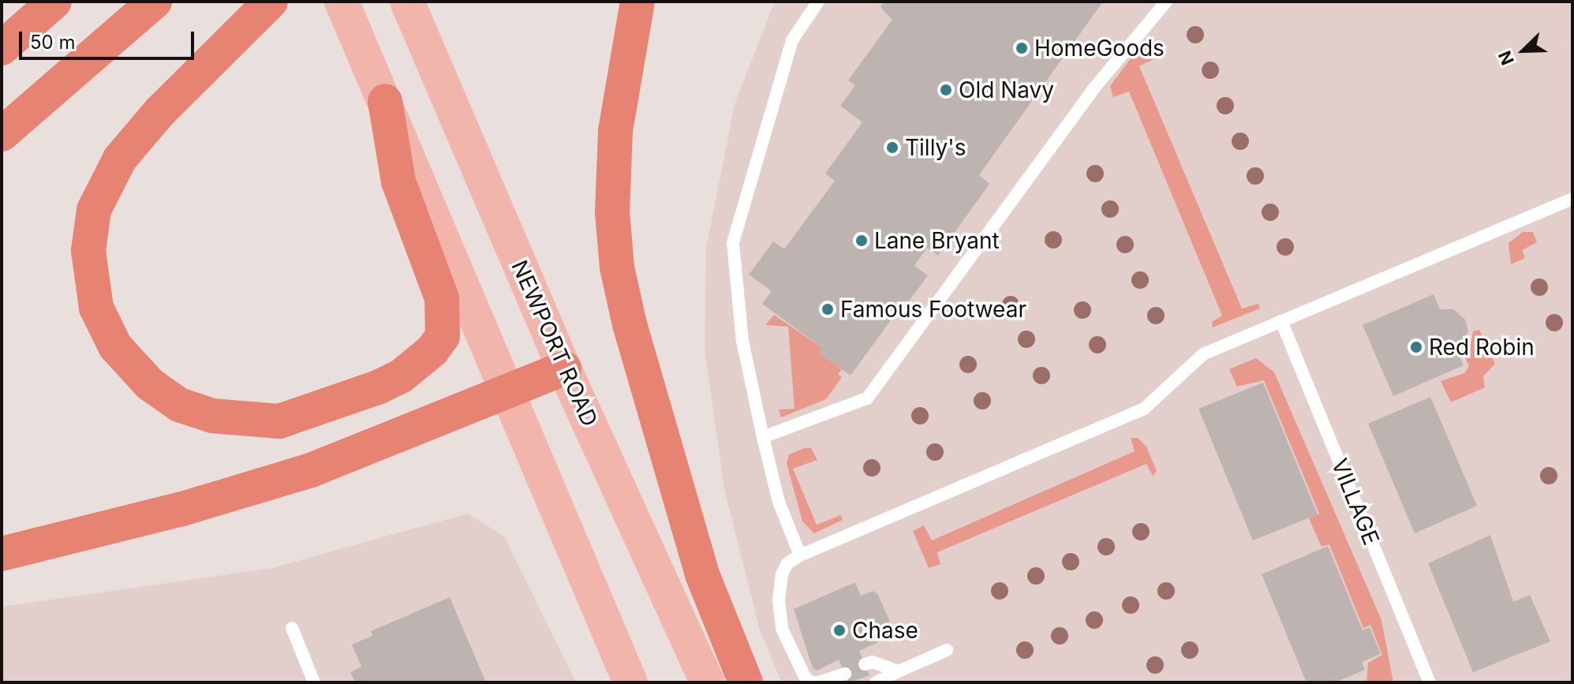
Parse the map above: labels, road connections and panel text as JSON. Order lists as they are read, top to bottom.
{
  "streets": {
    "main road": ["NEWPORT ROAD"],
    "lane": ["VILLAGE"]
  },
  "places": [
    "HomeGoods",
    "Old Navy",
    "Tilly's",
    "Lane Bryant",
    "Famous Footwear",
    "Red Robin",
    "Chase"
  ],
  "scale_bar": "50 m",
  "north": "bottom left"
}
